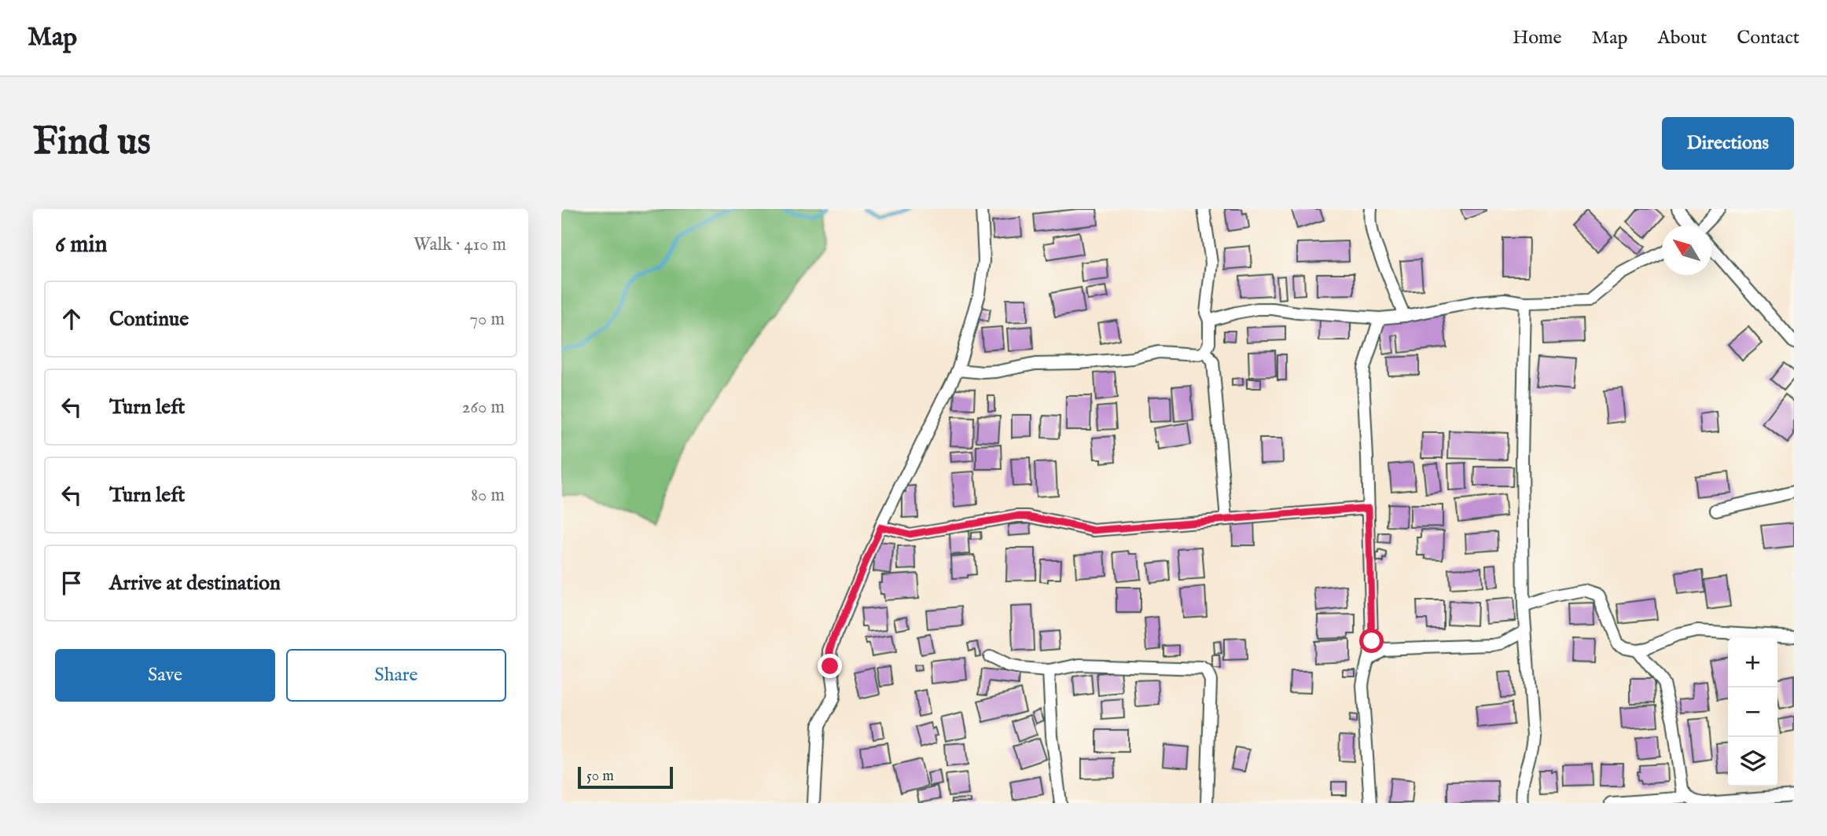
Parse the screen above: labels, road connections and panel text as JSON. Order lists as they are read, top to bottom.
{
  "scale_bar": "50 m",
  "north": "top left",
  "page": {
    "header": "Map",
    "nav": [
      "Home",
      "Map",
      "About",
      "Contact"
    ],
    "buttons": [
      "Directions",
      ["Save", "Share"]
    ],
    "title": "Find us",
    "heading": ["6 min", "Walk · 410 m"],
    "list": [
      ["Continue", "70 m"],
      ["Turn left", "260 m"],
      ["Turn left", "80 m"],
      "Arrive at destination"
    ],
    "map_buttons": ["+", "−"],
    "scale": "50 m"
  }
}
